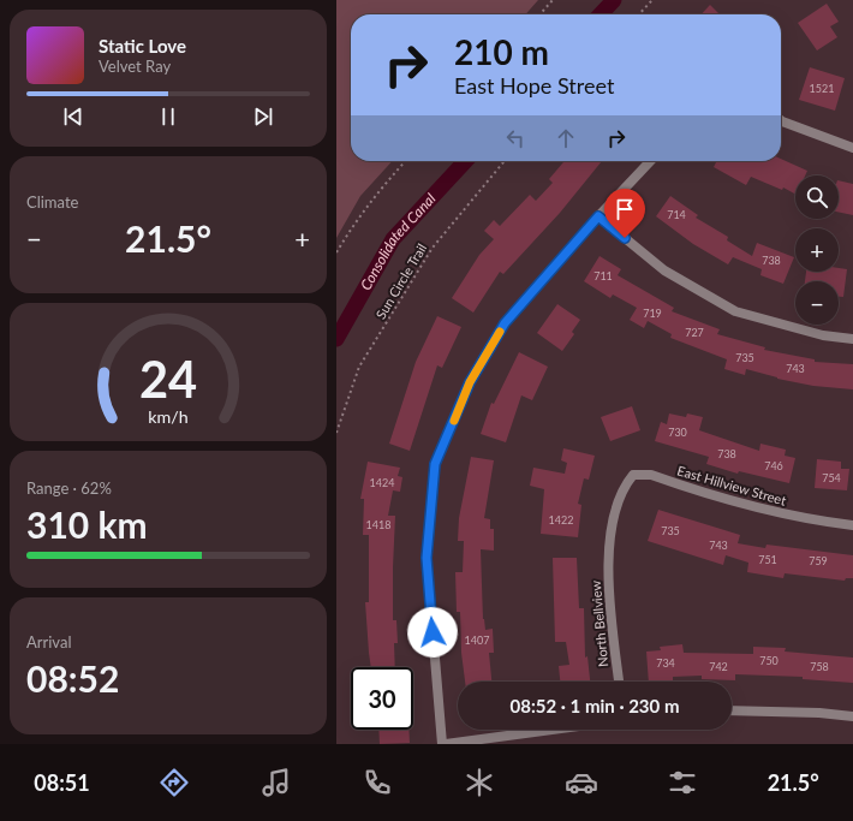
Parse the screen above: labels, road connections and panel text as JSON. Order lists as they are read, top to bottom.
{
  "streets": {
    "street": ["East Hillview Street", "North Bellview"],
    "path": ["Sun Circle Trail"]
  },
  "crossings": [
    ["East Hillview Street", "North Bellview"]
  ],
  "water": ["Consolidated Canal"],
  "house_numbers": [
    "1521",
    "714",
    "738",
    "711",
    "719",
    "727",
    "735",
    "743",
    "730",
    "738",
    "746",
    "754",
    "1424",
    "1422",
    "1418",
    "735",
    "743",
    "751",
    "759",
    "1407",
    "750",
    "734",
    "742",
    "758"
  ],
  "page": {
    "turn": ["210 m", "East Hope Street"],
    "song": ["Static Love", "Velvet Ray"],
    "tile": [
      "Climate",
      ["Range · 62%", "310 km"],
      ["Arrival", "08:52"]
    ],
    "map_buttons": ["+", "−"],
    "heat": ["−", "21.5°", "+"],
    "limit": "30",
    "trip": "08:52 · 1 min · 230 m",
    "tabs": ["08:51", "21.5°"],
    "gauge": ["24", "km/h"]
  }
}
